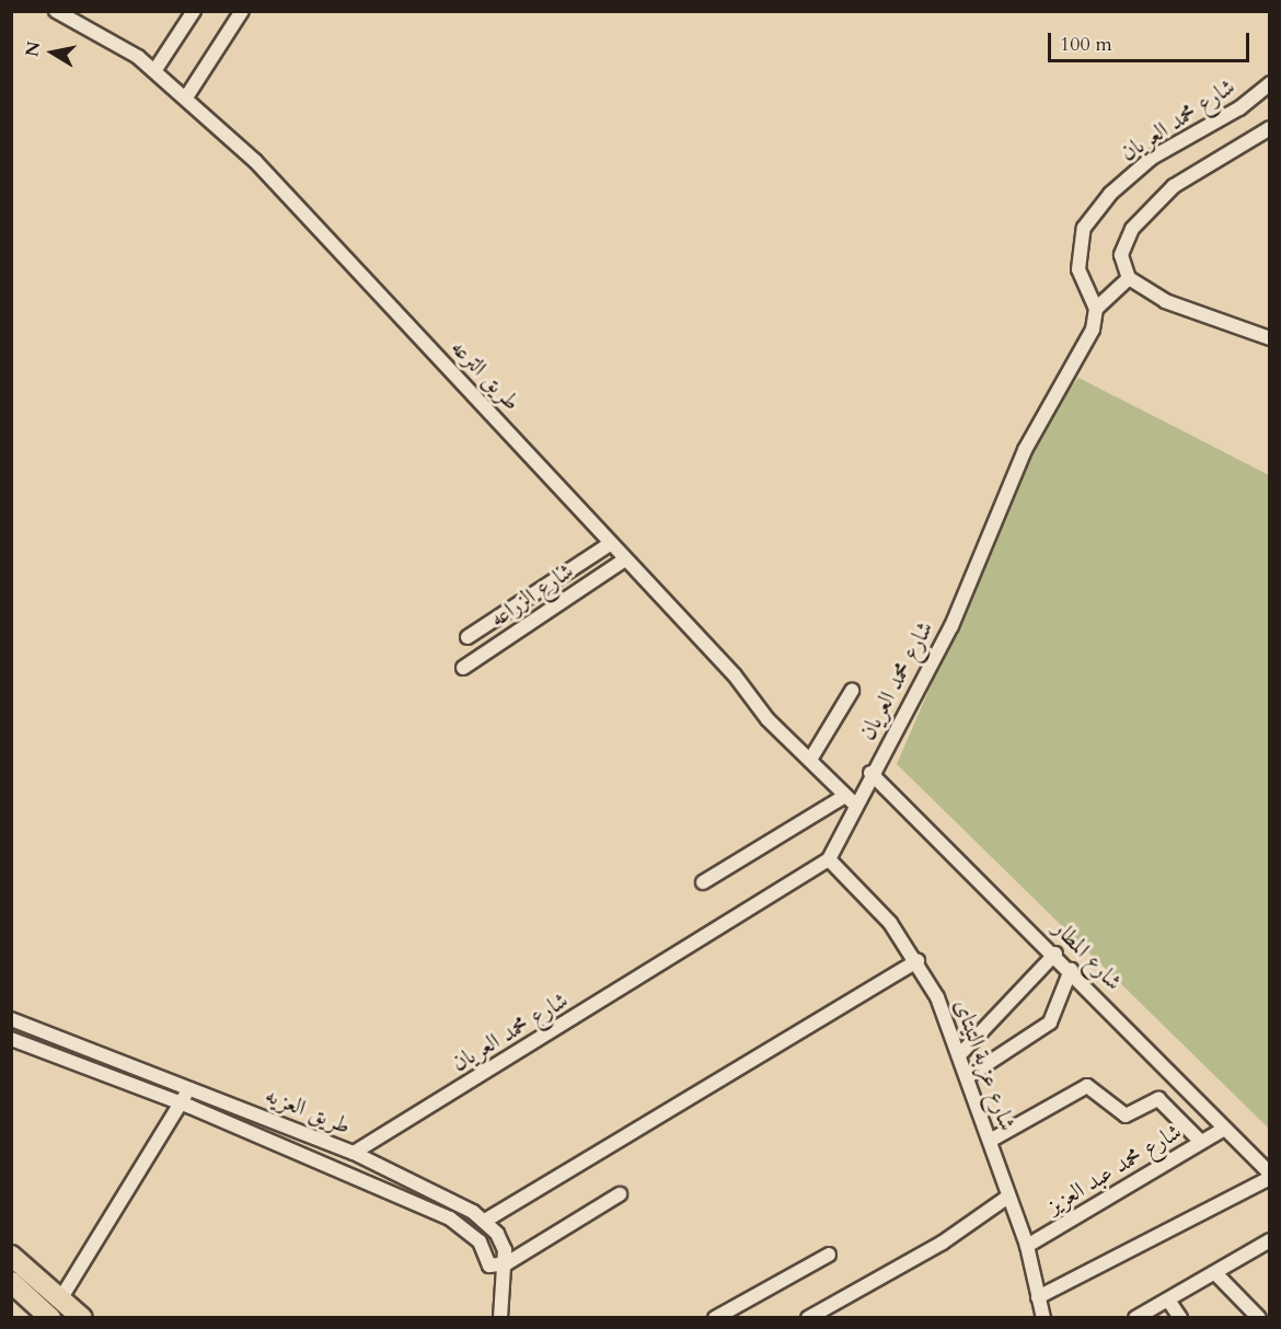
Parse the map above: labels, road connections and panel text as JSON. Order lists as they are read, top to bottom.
{
  "streets": {
    "street": [
      "شارع محمد العريان",
      "طريق الترعه",
      "شارع الزراعه",
      "شارع المطار",
      "شارع عزبة التيتاى",
      "طريق العزيه",
      "شارع محمد عبد العزيز"
    ]
  },
  "crossings": [
    ["شارع محمد العريان", "طريق الترعه"],
    ["شارع محمد العريان", "شارع المطار"],
    ["شارع محمد العريان", "شارع عزبة التيتاى"],
    ["شارع محمد العريان", "طريق العزيه"],
    ["طريق الترعه", "شارع الزراعه"],
    ["شارع المطار", "شارع محمد عبد العزيز"],
    ["شارع عزبة التيتاى", "شارع محمد عبد العزيز"]
  ],
  "scale_bar": "100 m",
  "north": "left"
}
